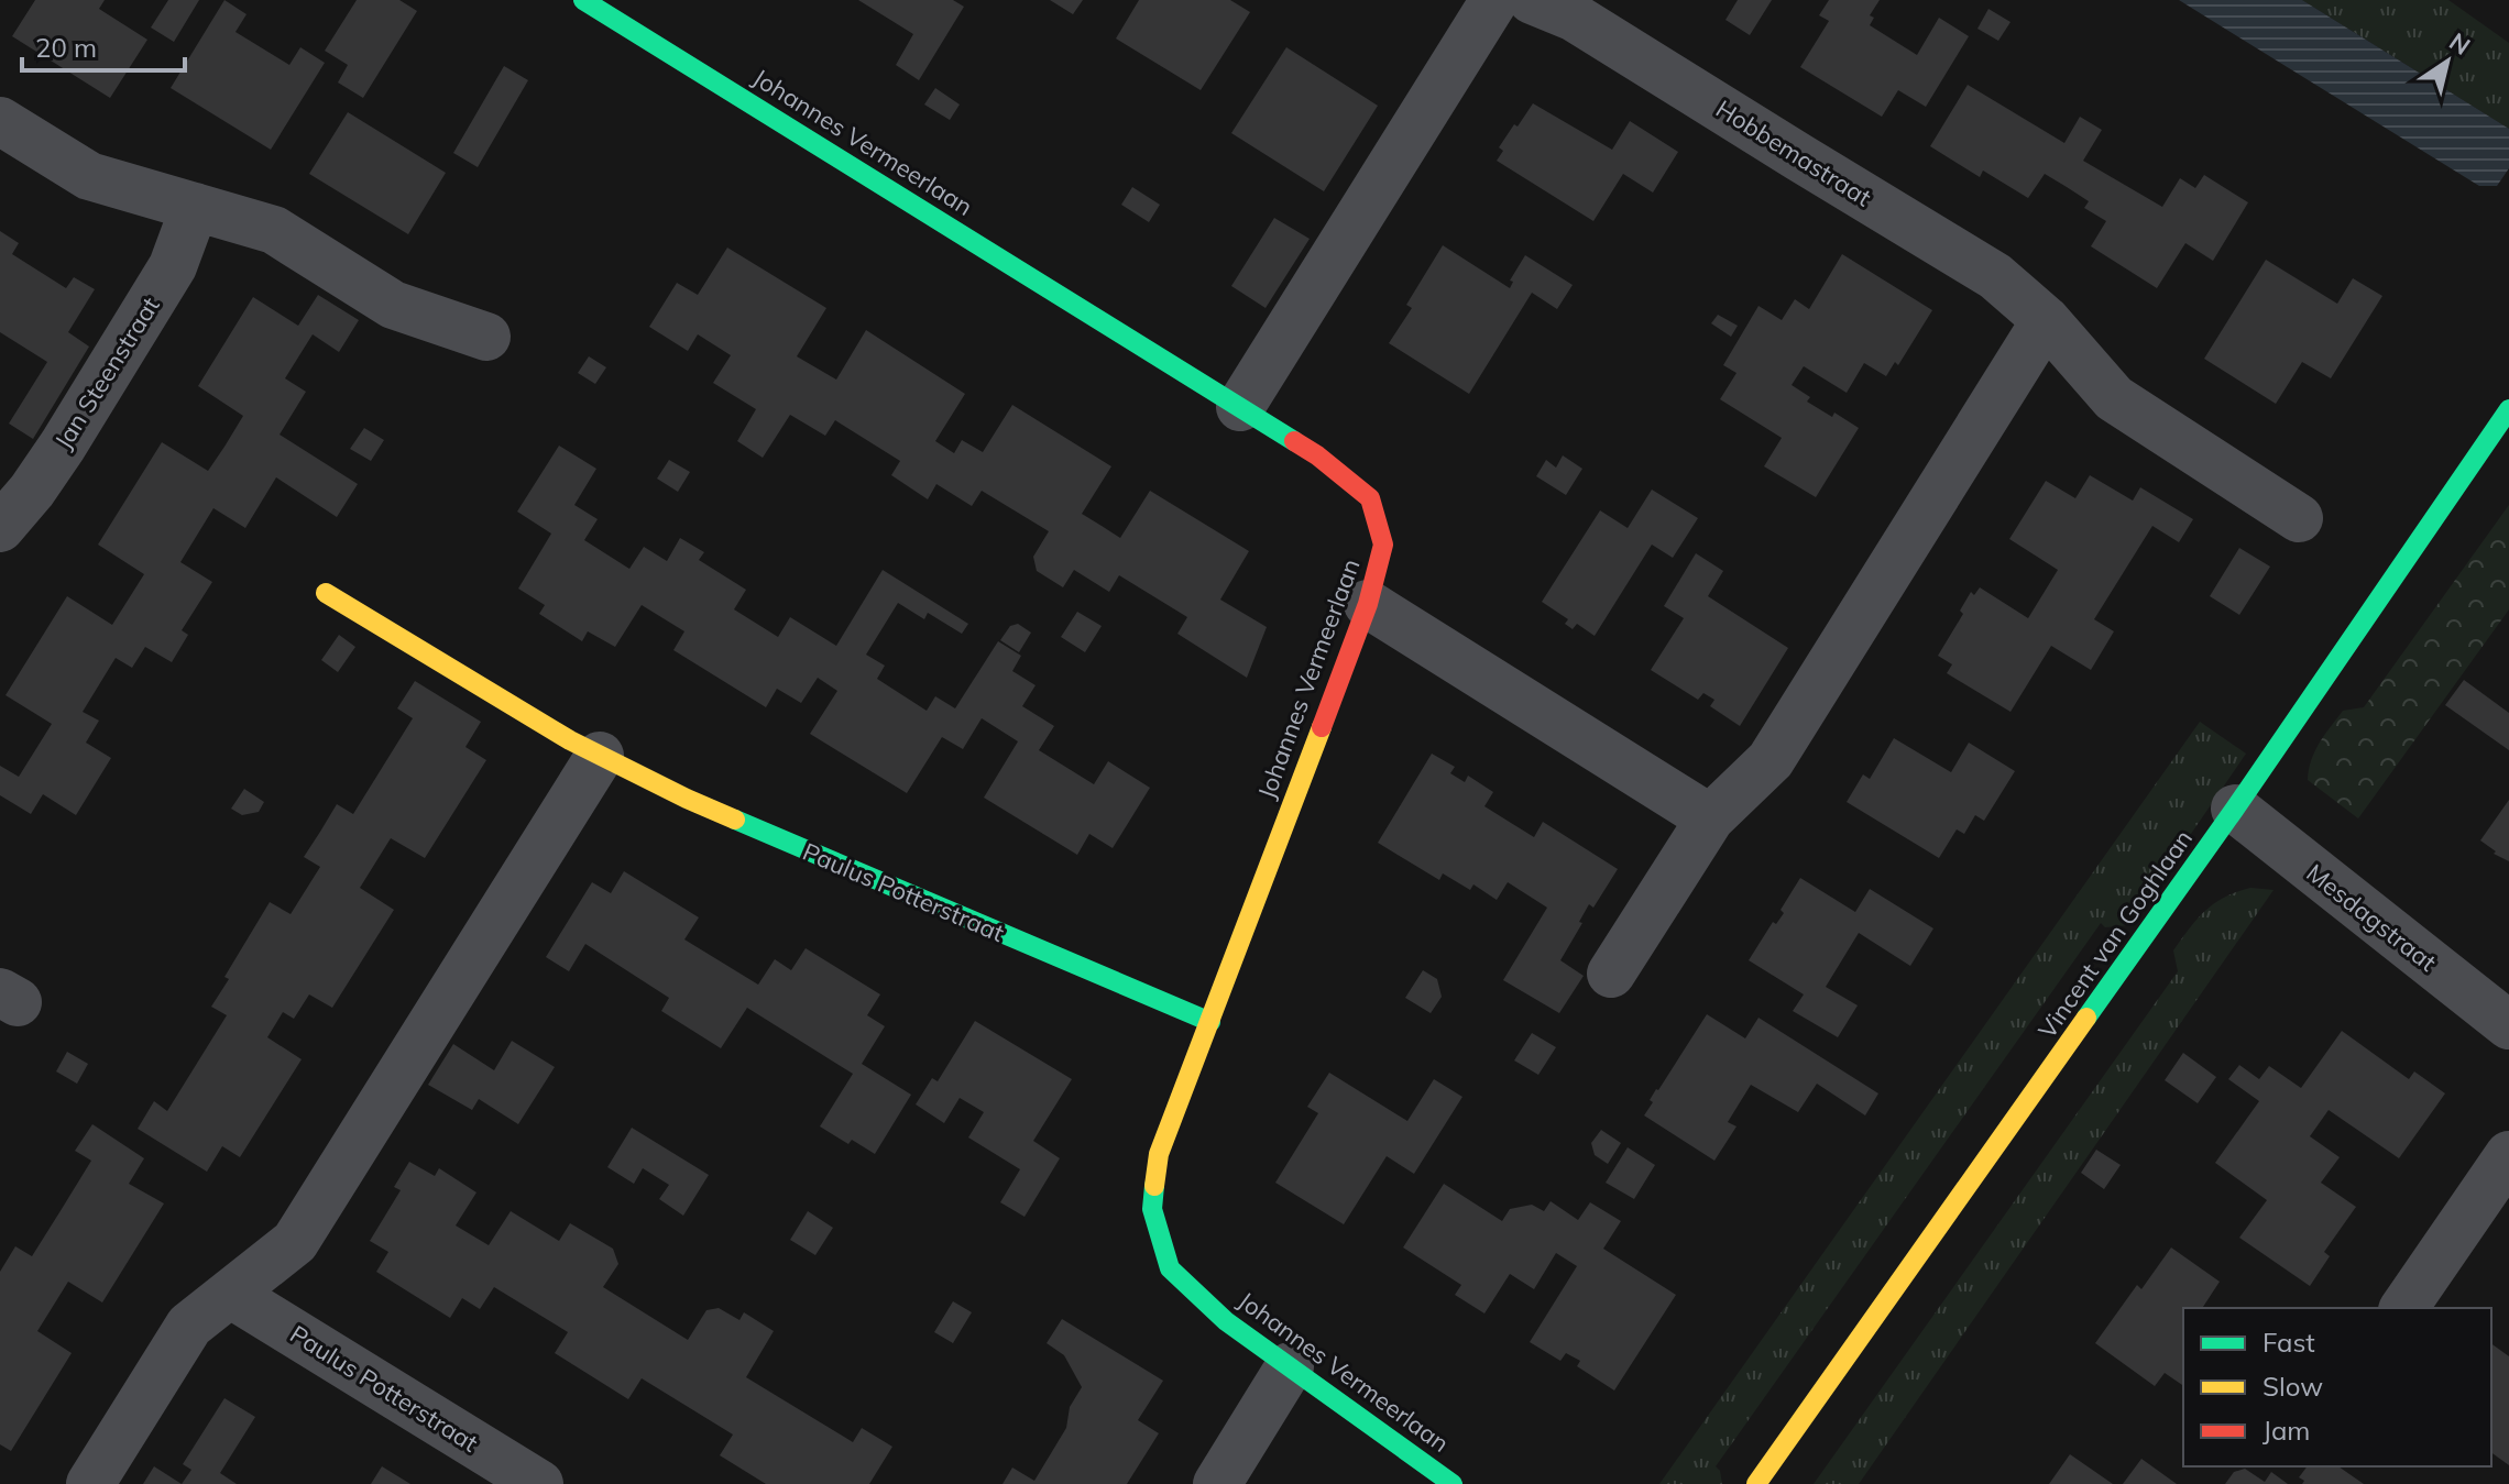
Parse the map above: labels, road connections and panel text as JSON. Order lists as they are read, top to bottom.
{
  "streets": {
    "street": [
      "Johannes Vermeerlaan",
      "Hobbemastraat",
      "Jan Steenstraat",
      "Paulus Potterstraat",
      "Mesdagstraat",
      "Vincent van Goghlaan"
    ]
  },
  "crossings": [
    ["Johannes Vermeerlaan", "Paulus Potterstraat"],
    ["Mesdagstraat", "Vincent van Goghlaan"]
  ],
  "legend": ["Fast", "Slow", "Jam"],
  "scale_bar": "20 m",
  "north": "top right"
}
